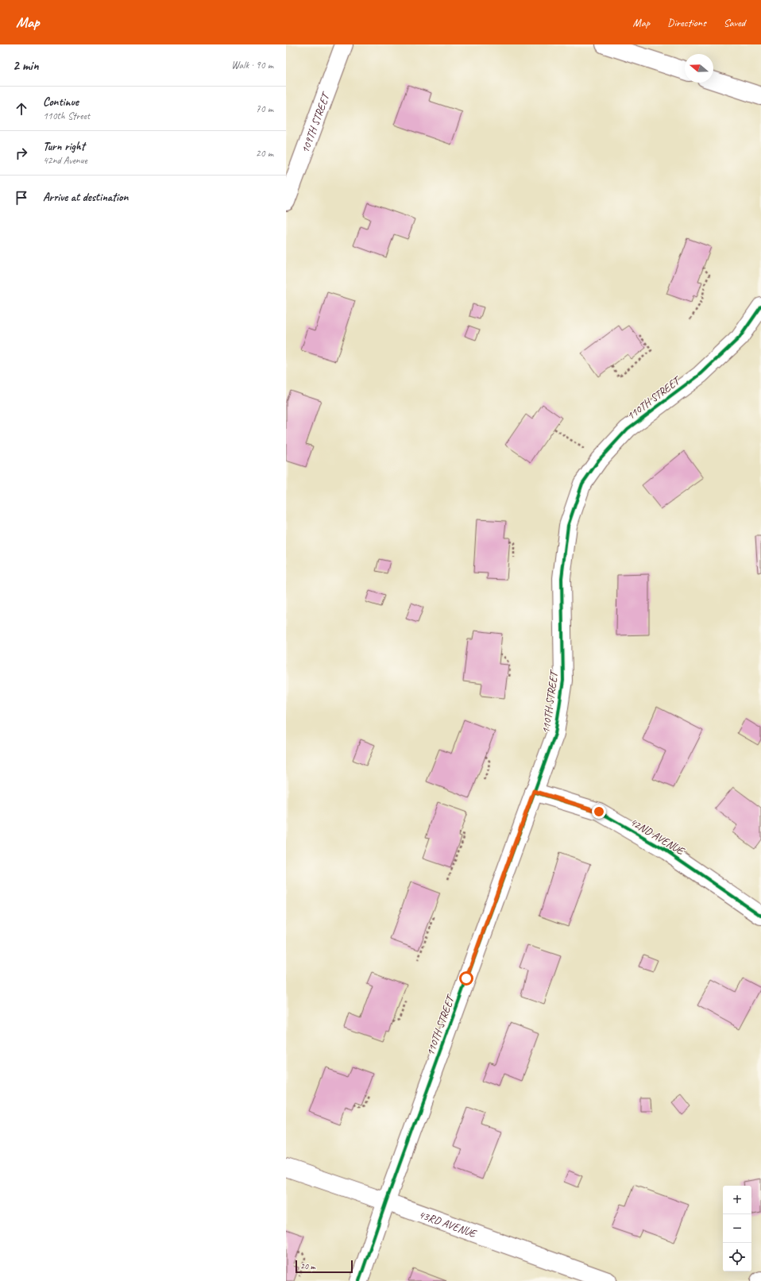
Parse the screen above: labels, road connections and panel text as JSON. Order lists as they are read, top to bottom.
{
  "streets": {
    "street": [
      "109TH STREET",
      "110TH STREET",
      "42ND AVENUE",
      "43RD AVENUE"
    ]
  },
  "crossings": [
    ["110TH STREET", "42ND AVENUE"],
    ["110TH STREET", "43RD AVENUE"]
  ],
  "scale_bar": "20 m",
  "north": "left",
  "page": {
    "header": "Map",
    "nav": ["Map", "Directions", "Saved"],
    "heading": ["2 min", "Walk · 90 m"],
    "list": [
      ["Continue", "110th Street", "70 m"],
      ["Turn right", "42nd Avenue", "20 m"],
      "Arrive at destination"
    ],
    "map_buttons": ["+", "−"],
    "scale": "20 m"
  }
}
